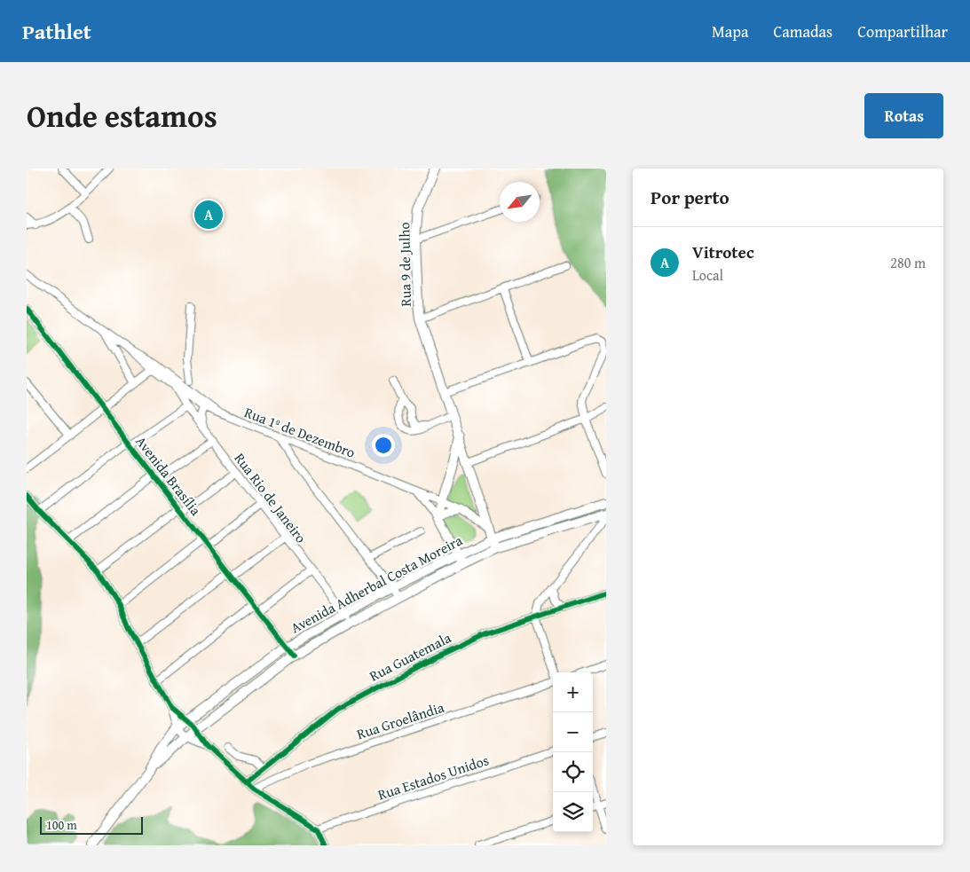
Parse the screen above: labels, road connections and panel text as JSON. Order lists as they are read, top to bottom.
{
  "streets": {
    "main road": ["Rua 9 de Julho", "Avenida Adherbal Costa Moreira"],
    "street": [
      "Rua 1º de Dezembro",
      "Avenida Brasília",
      "Rua Rio de Janeiro",
      "Rua Guatemala",
      "Rua Groelândia",
      "Rua Estados Unidos"
    ]
  },
  "crossings": [
    ["Rua 9 de Julho", "Rua 1º de Dezembro"],
    ["Rua 9 de Julho", "Avenida Adherbal Costa Moreira"],
    ["Rua 1º de Dezembro", "Rua Rio de Janeiro"],
    ["Avenida Brasília", "Avenida Adherbal Costa Moreira"],
    ["Rua Rio de Janeiro", "Avenida Adherbal Costa Moreira"]
  ],
  "scale_bar": "100 m",
  "north": "bottom left",
  "page": {
    "header": "Pathlet",
    "nav": ["Mapa", "Camadas", "Compartilhar"],
    "title": "Onde estamos",
    "buttons": "Rotas",
    "heading": "Por perto",
    "pins": "A",
    "list": [
      {
        "mark": "A",
        "name": "Vitrotec",
        "note": "Local",
        "value": "280 m"
      }
    ],
    "map_buttons": ["+", "−"],
    "scale": "100 m"
  }
}
